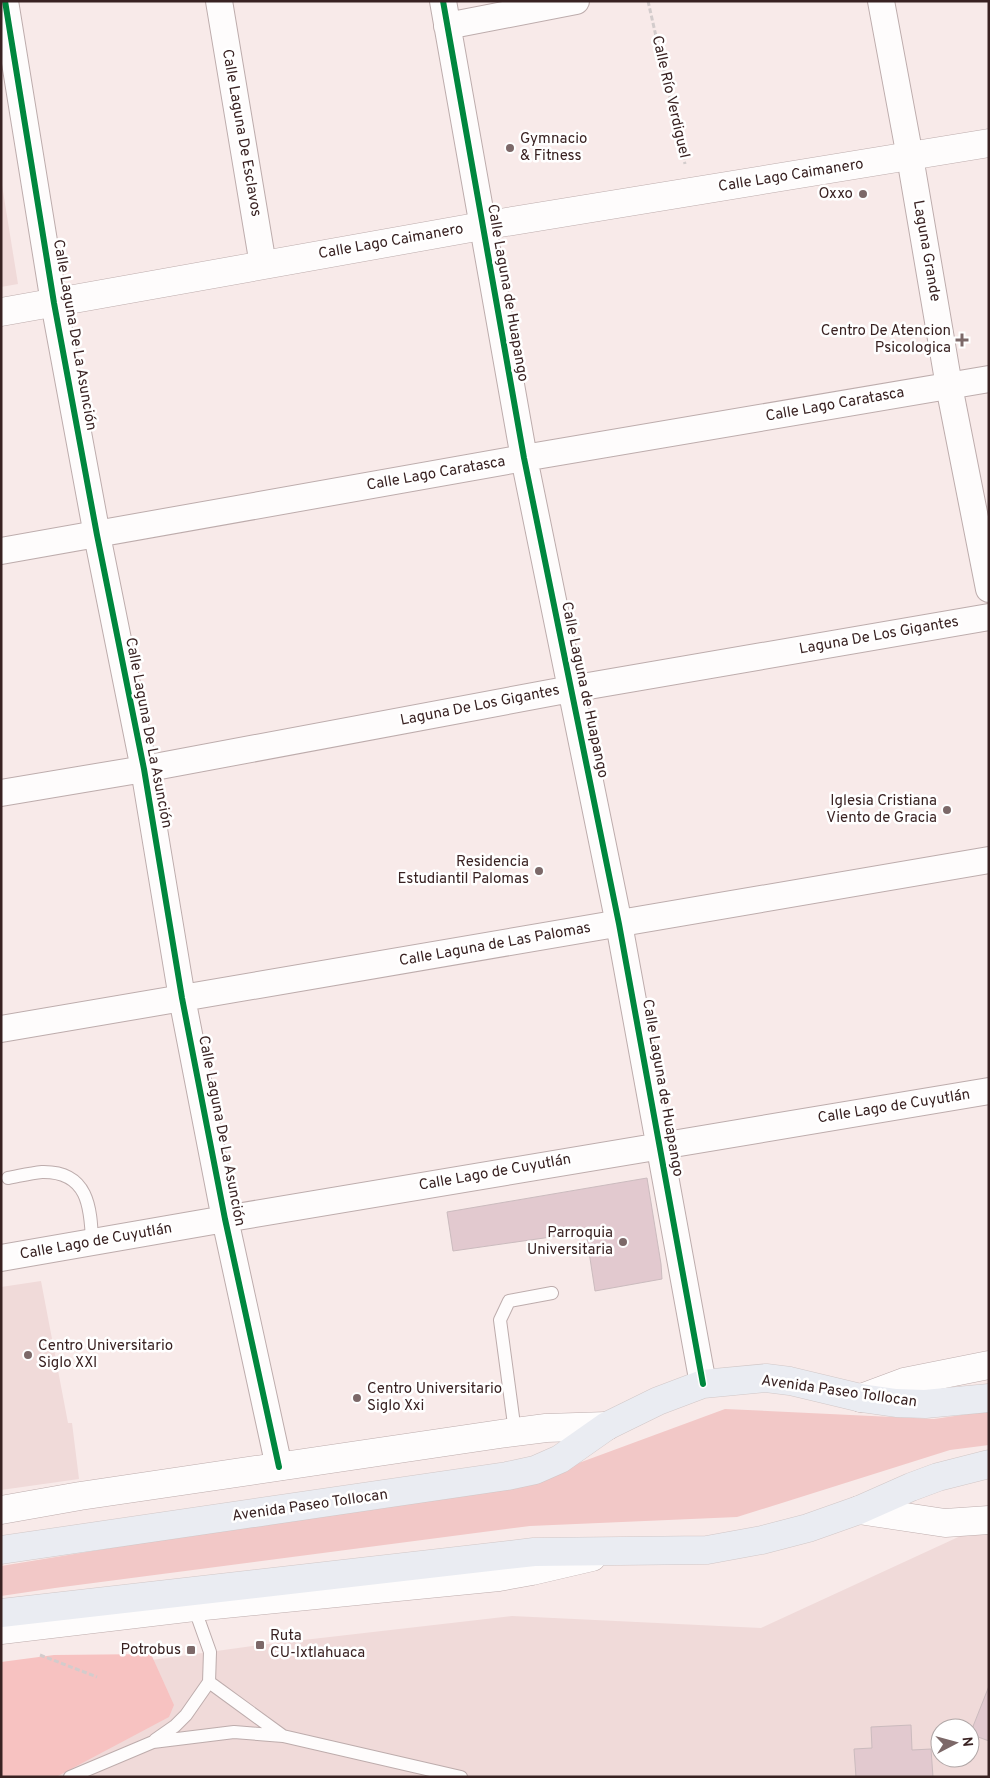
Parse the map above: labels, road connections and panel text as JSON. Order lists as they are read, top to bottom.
{
  "streets": {
    "highway": ["Avenida Paseo Tollocan"],
    "main road": ["Calle Lago Caimanero"],
    "street": [
      "Calle Laguna De Esclavos",
      "Laguna Grande",
      "Calle Laguna de Huapango",
      "Calle Laguna De La Asunción",
      "Calle Lago Caratasca",
      "Laguna De Los Gigantes",
      "Calle Laguna de Las Palomas",
      "Calle Lago de Cuyutlán"
    ],
    "path": ["Calle Río Verdiguel"]
  },
  "crossings": [
    ["Calle Río Verdiguel", "Calle Lago Caimanero"],
    ["Calle Laguna De Esclavos", "Calle Lago Caimanero"],
    ["Calle Lago Caimanero", "Laguna Grande"],
    ["Calle Lago Caimanero", "Calle Laguna de Huapango"],
    ["Calle Lago Caimanero", "Calle Laguna De La Asunción"],
    ["Laguna Grande", "Calle Lago Caratasca"],
    ["Calle Laguna de Huapango", "Calle Lago Caratasca"],
    ["Calle Laguna de Huapango", "Laguna De Los Gigantes"],
    ["Calle Laguna de Huapango", "Calle Laguna de Las Palomas"],
    ["Calle Laguna de Huapango", "Calle Lago de Cuyutlán"],
    ["Calle Laguna de Huapango", "Avenida Paseo Tollocan"],
    ["Calle Laguna De La Asunción", "Calle Lago Caratasca"],
    ["Calle Laguna De La Asunción", "Laguna De Los Gigantes"],
    ["Calle Laguna De La Asunción", "Calle Laguna de Las Palomas"],
    ["Calle Laguna De La Asunción", "Calle Lago de Cuyutlán"],
    ["Calle Laguna De La Asunción", "Avenida Paseo Tollocan"]
  ],
  "places": {
    "other": [
      "Gymnacio & Fitness",
      "Oxxo",
      "Iglesia Cristiana Viento de Gracia",
      "Residencia Estudiantil Palomas",
      "Parroquia Universitaria",
      "Centro Universitario Siglo XXI",
      "Centro Universitario Siglo Xxi"
    ],
    "health": ["Centro De Atencion Psicologica"],
    "transit": ["Ruta CU-Ixtlahuaca", "Potrobus"]
  },
  "north": "right"
}
